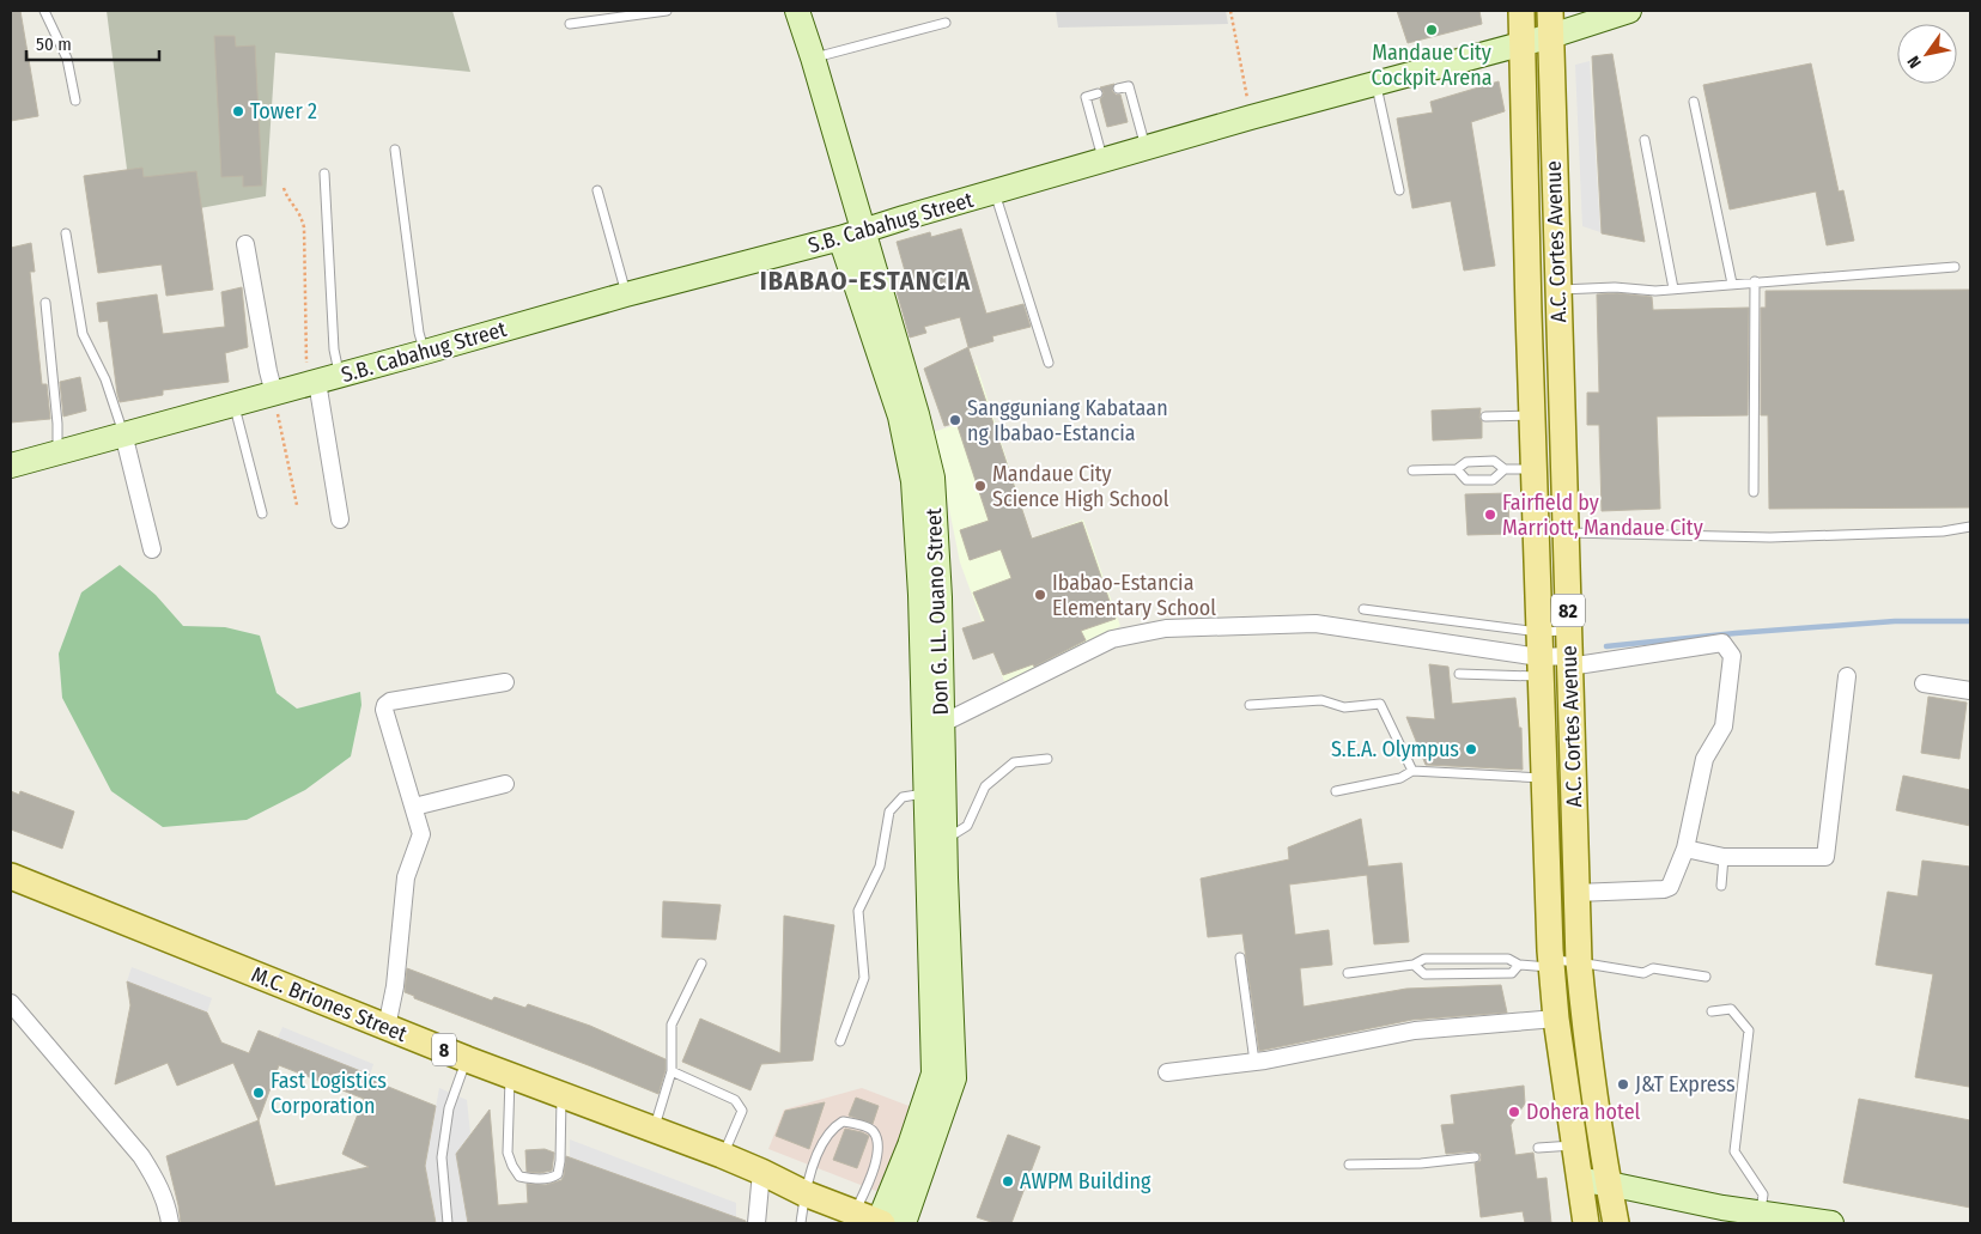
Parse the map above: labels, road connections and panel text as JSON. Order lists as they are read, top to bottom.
{
  "streets": {
    "main road": [
      "A.C. Cortes Avenue",
      "82",
      "M.C. Briones Street",
      "8"
    ],
    "street": ["S.B. Cabahug Street", "Don G. LL. Ouano Street"]
  },
  "crossings": [
    ["S.B. Cabahug Street", "A.C. Cortes Avenue"],
    ["S.B. Cabahug Street", "Don G. LL. Ouano Street"],
    ["Don G. LL. Ouano Street", "M.C. Briones Street"]
  ],
  "districts": ["IBABAO-ESTANCIA"],
  "places": [
    "Mandaue City Cockpit Arena",
    "Tower 2",
    "Sangguniang Kabataan ng Ibabao-Estancia",
    "Mandaue City Science High School",
    "Fairfield by Marriott, Mandaue City",
    "Ibabao-Estancia Elementary School",
    "S.E.A. Olympus",
    "J&T Express",
    "Fast Logistics Corporation",
    "Dohera hotel",
    "AWPM Building"
  ],
  "scale_bar": "50 m",
  "north": "bottom left"
}
